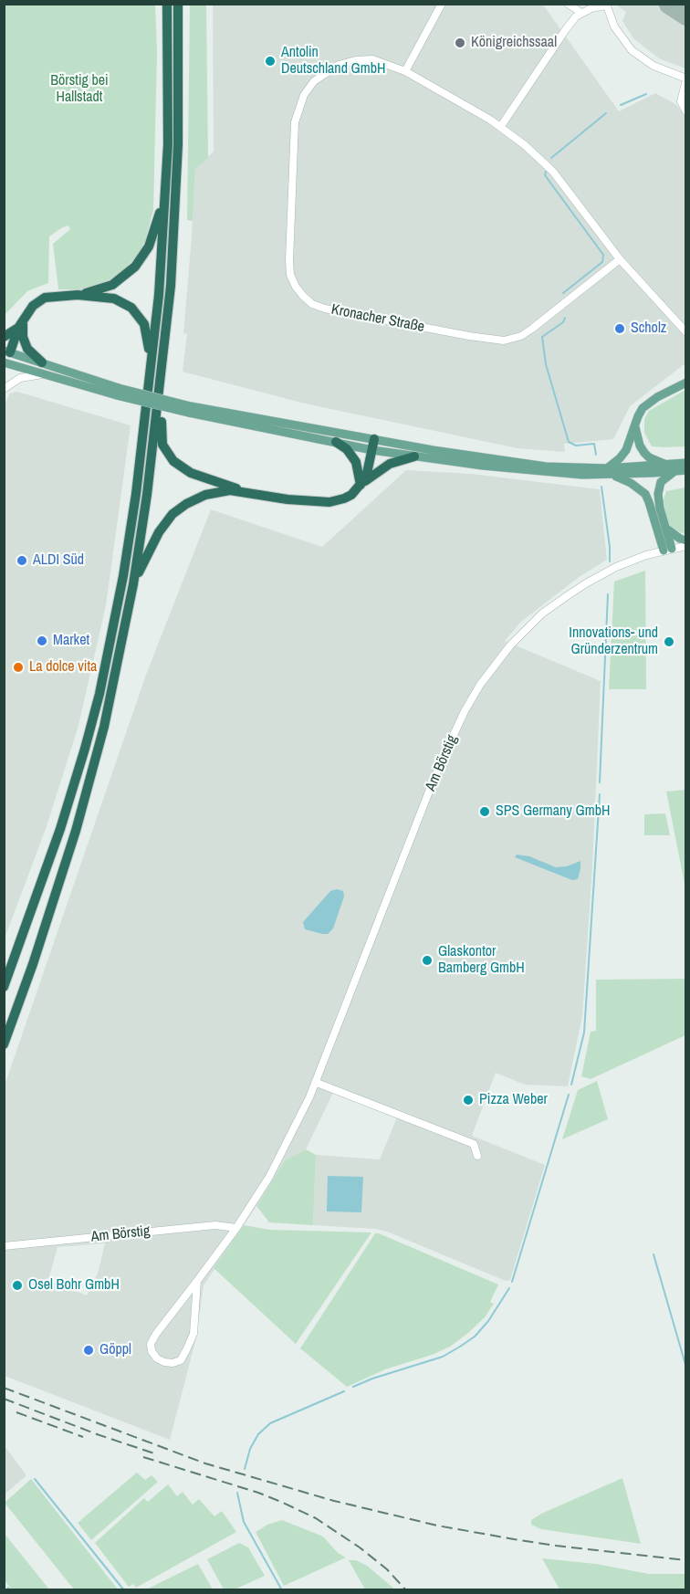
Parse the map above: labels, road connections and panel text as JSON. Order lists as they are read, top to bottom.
{
  "streets": {
    "street": ["Kronacher Straße", "Am Börstig"]
  },
  "parks": ["Börstig bei Hallstadt"],
  "places": [
    "Königreichssaal",
    "Antolin Deutschland GmbH",
    "Scholz",
    "ALDI Süd",
    "Market",
    "Innovations- und Gründerzentrum",
    "La dolce vita",
    "SPS Germany GmbH",
    "Glaskontor Bamberg GmbH",
    "Pizza Weber",
    "Osel Bohr GmbH",
    "Göppl"
  ]
}
